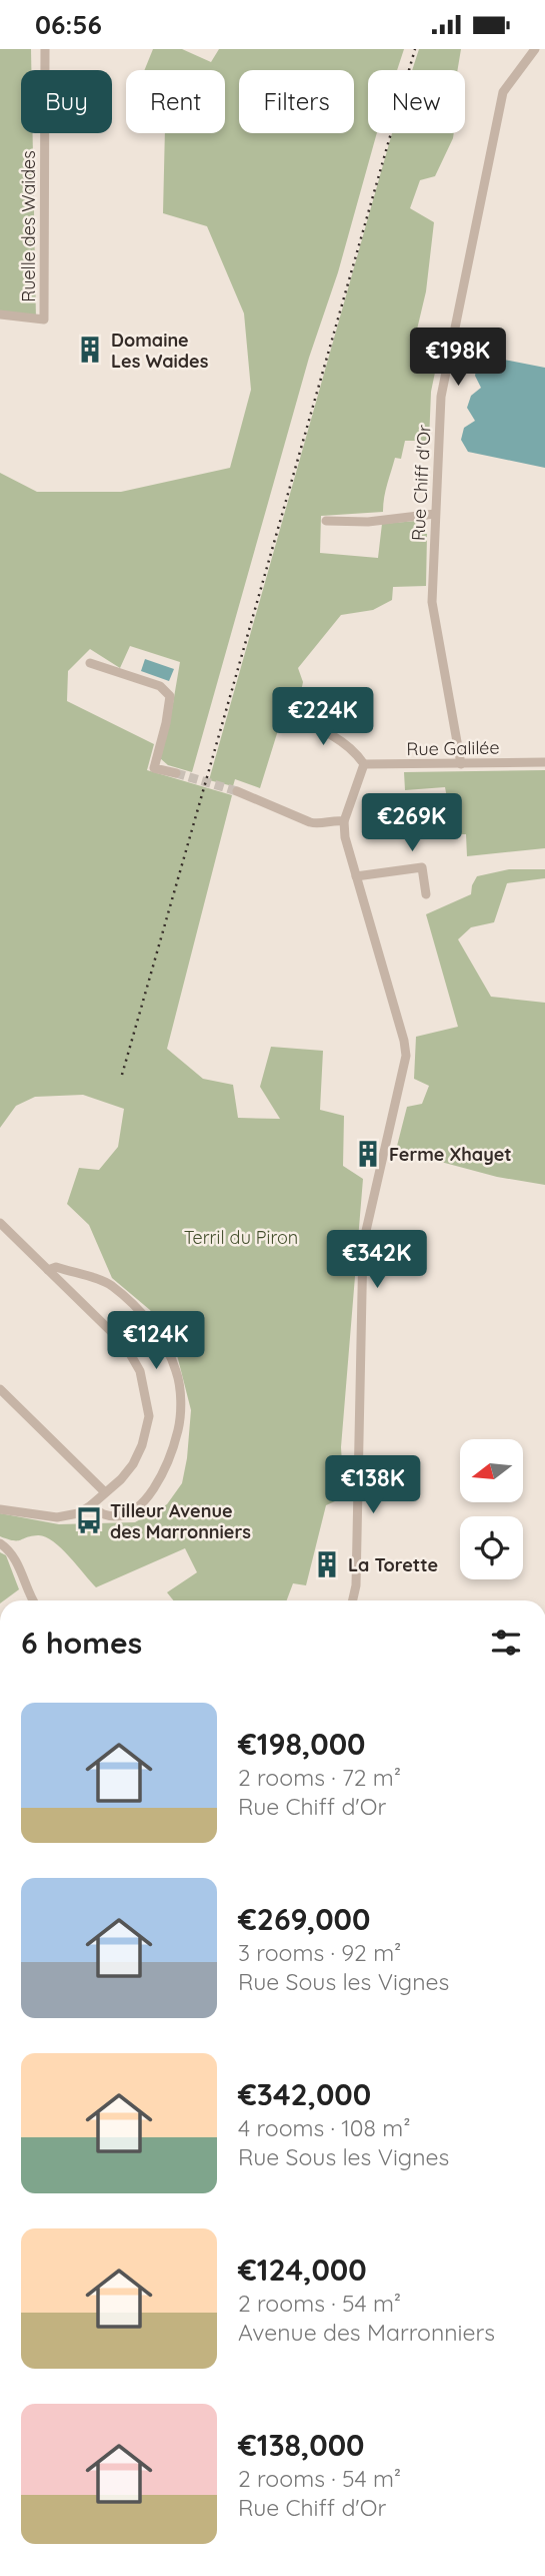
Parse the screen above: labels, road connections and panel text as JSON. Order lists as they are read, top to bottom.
{
  "streets": {
    "street": ["Ruelle des Waides", "Rue Chiff d'Or", "Rue Galilée"]
  },
  "crossings": [
    ["Rue Chiff d'Or", "Rue Galilée"]
  ],
  "parks": ["Terril du Piron"],
  "places": {
    "building": ["Domaine Les Waides", "Ferme Xhayet", "La Torette"],
    "bus stop": ["Tilleur Avenue des Marronniers"]
  },
  "north": "left",
  "page": {
    "status": "06:56",
    "chip": [
      "Buy",
      "Rent",
      "Filters",
      "New"
    ],
    "price": [
      "€198K",
      "€224K",
      "€269K",
      "€342K",
      "€124K",
      "€138K"
    ],
    "heading": "6 homes",
    "list": [
      {
        "name": "€198,000",
        "note": "2 rooms · 72 m² · Rue Chiff d'Or"
      },
      {
        "name": "€269,000",
        "note": "3 rooms · 92 m² · Rue Sous les Vignes"
      },
      {
        "name": "€342,000",
        "note": "4 rooms · 108 m² · Rue Sous les Vignes"
      },
      {
        "name": "€124,000",
        "note": "2 rooms · 54 m² · Avenue des Marronniers"
      },
      {
        "name": "€138,000",
        "note": "2 rooms · 54 m² · Rue Chiff d'Or"
      }
    ]
  }
}
